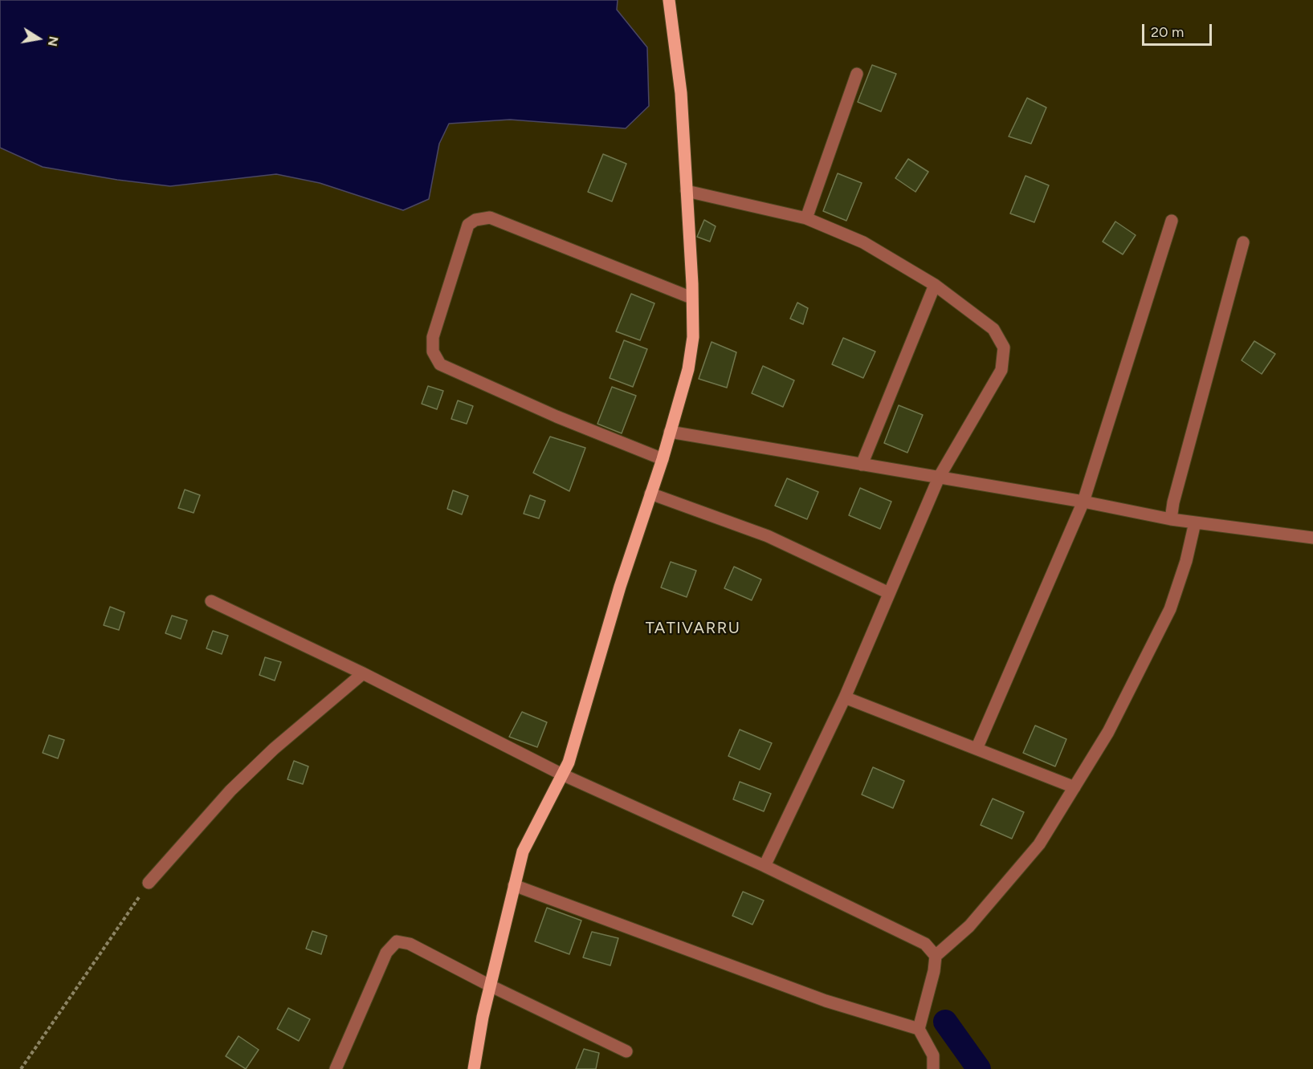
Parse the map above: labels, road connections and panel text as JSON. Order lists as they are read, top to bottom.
{
  "districts": ["TATIVARRU"],
  "scale_bar": "20 m",
  "north": "right"
}
